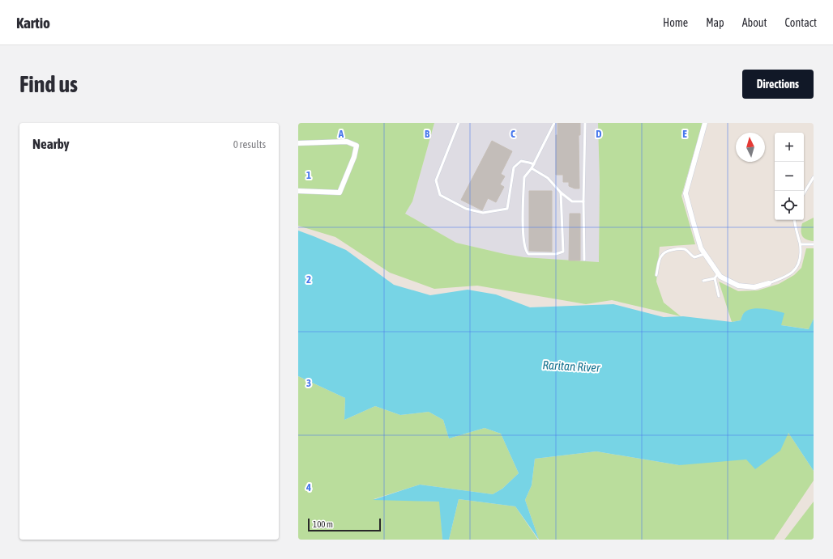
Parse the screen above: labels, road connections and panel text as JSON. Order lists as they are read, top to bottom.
{
  "water": ["Raritan River"],
  "scale_bar": "100 m",
  "north": "top",
  "page": {
    "header": "Kartio",
    "nav": [
      "Home",
      "Map",
      "About",
      "Contact"
    ],
    "buttons": "Directions",
    "title": "Find us",
    "heading": ["Nearby", "0 results"],
    "map_buttons": ["+", "−"],
    "scale": "100 m"
  },
  "grid": {
    "columns": [
      "A",
      "B",
      "C",
      "D",
      "E"
    ],
    "rows": [
      "1",
      "2",
      "3",
      "4"
    ]
  }
}
